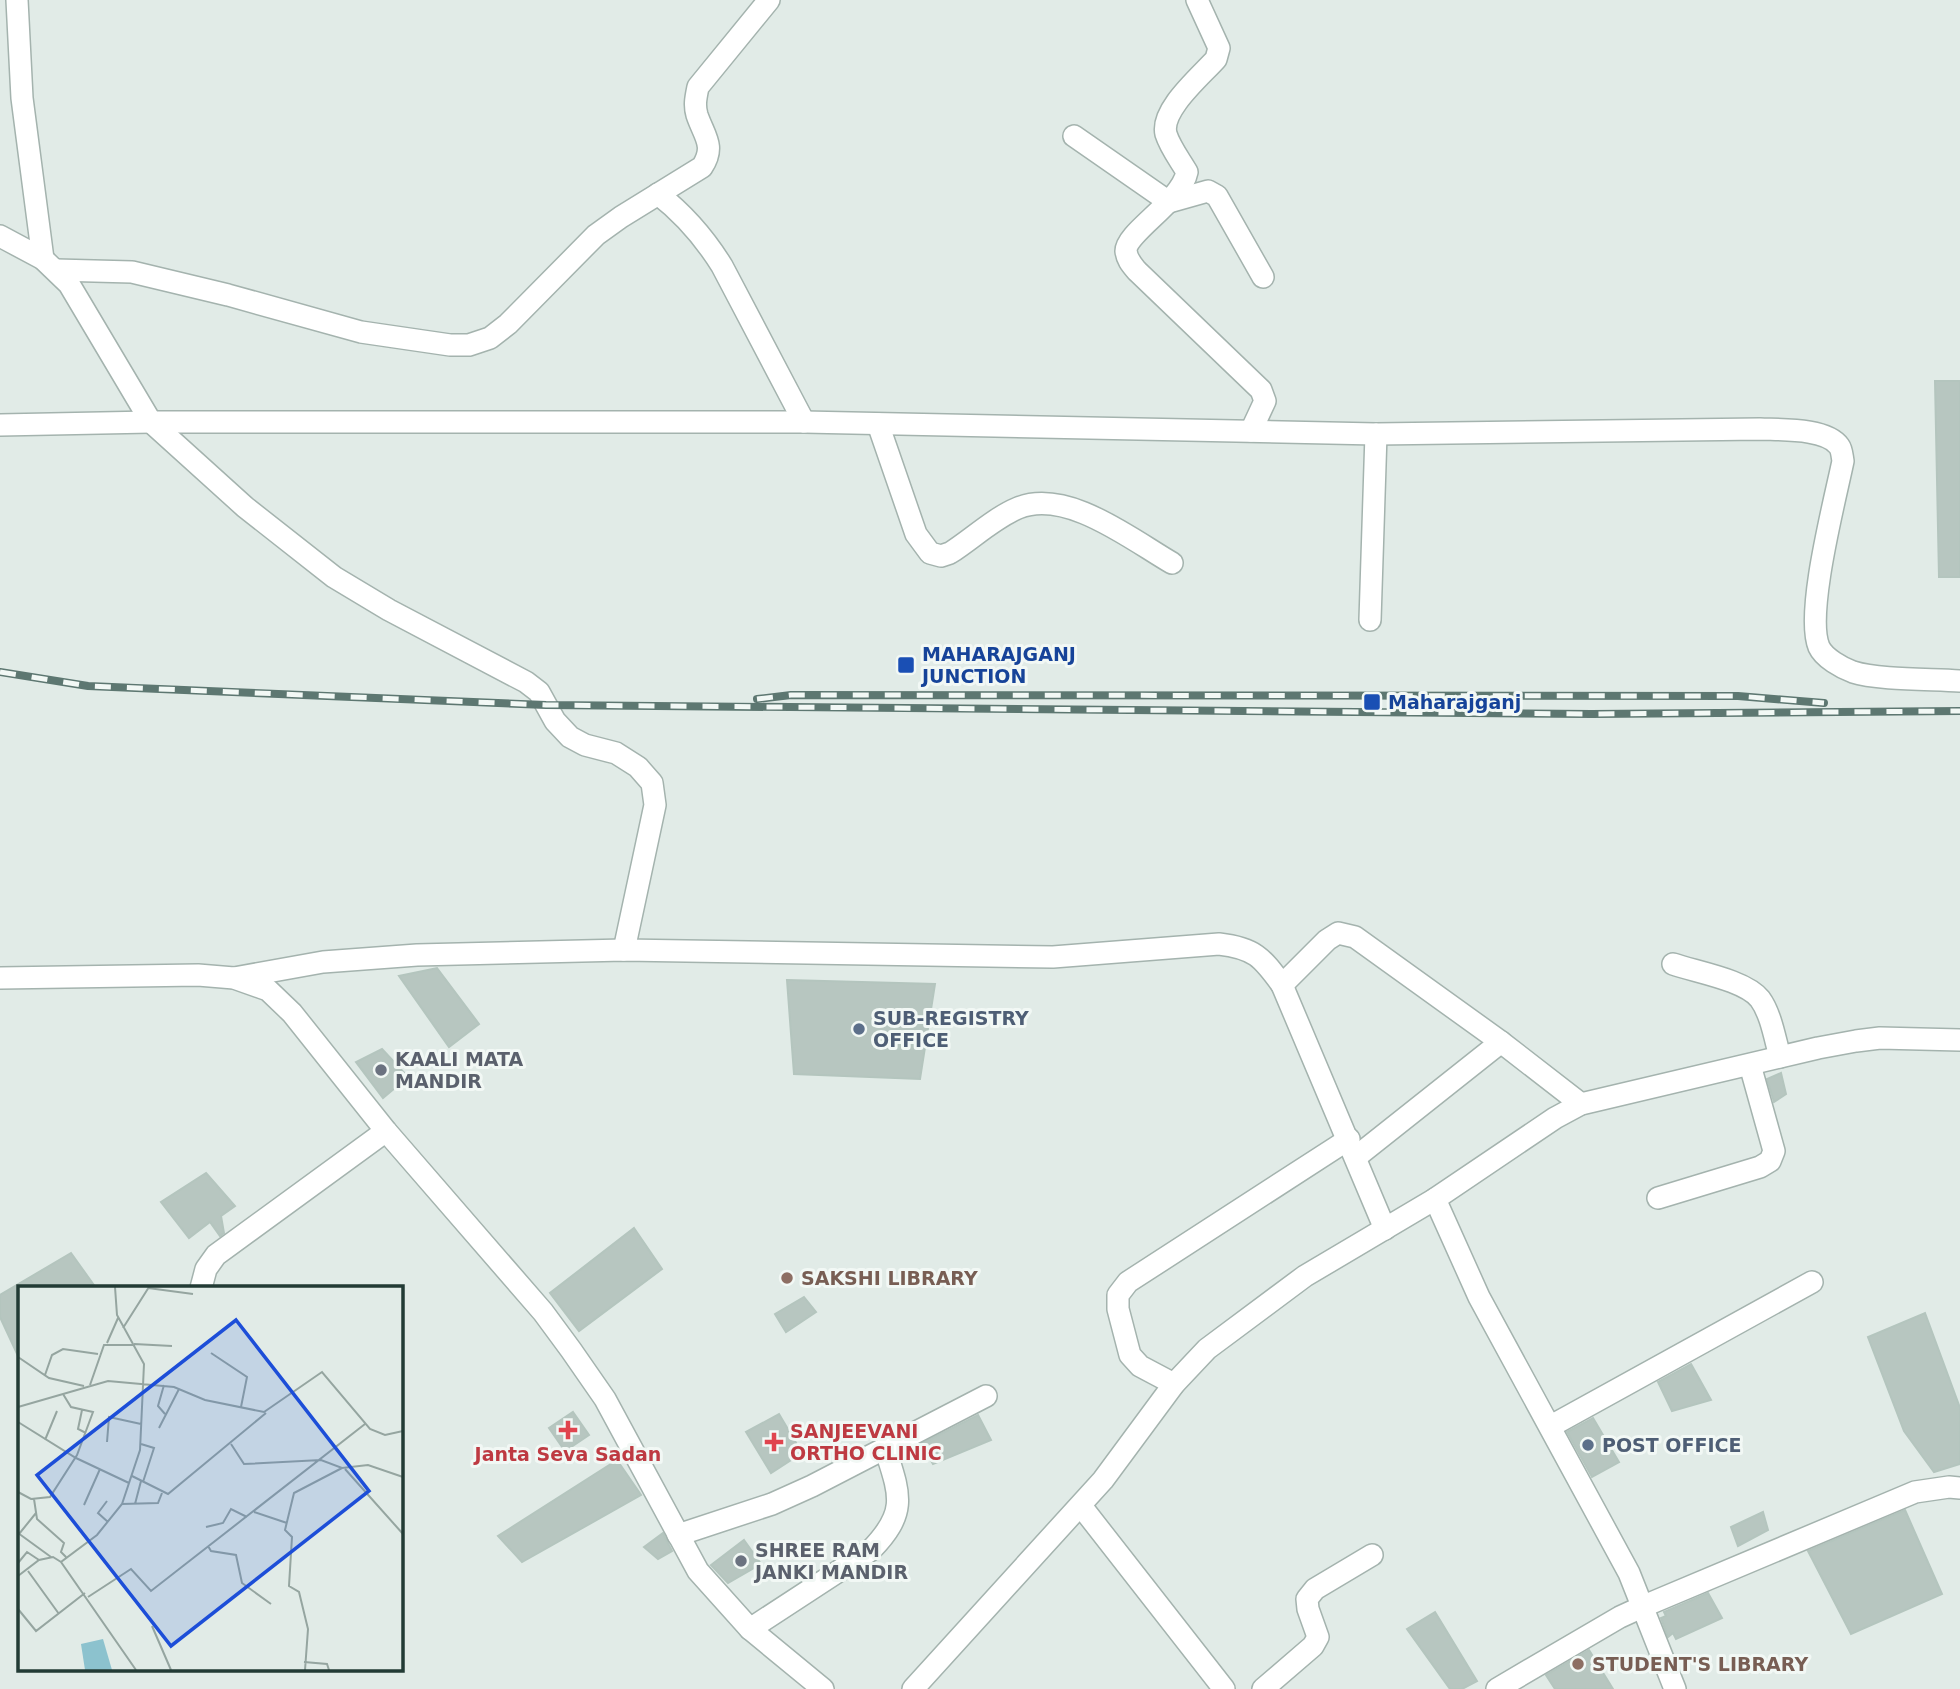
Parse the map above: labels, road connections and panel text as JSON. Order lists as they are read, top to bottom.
{
  "places": {
    "transit": ["MAHARAJGANJ JUNCTION", "Maharajganj"],
    "other": [
      "SUB-REGISTRY OFFICE",
      "KAALI MATA MANDIR",
      "SAKSHI LIBRARY",
      "POST OFFICE",
      "SHREE RAM JANKI MANDIR",
      "STUDENT'S LIBRARY"
    ],
    "health": ["Janta Seva Sadan", "SANJEEVANI ORTHO CLINIC"]
  }
}
